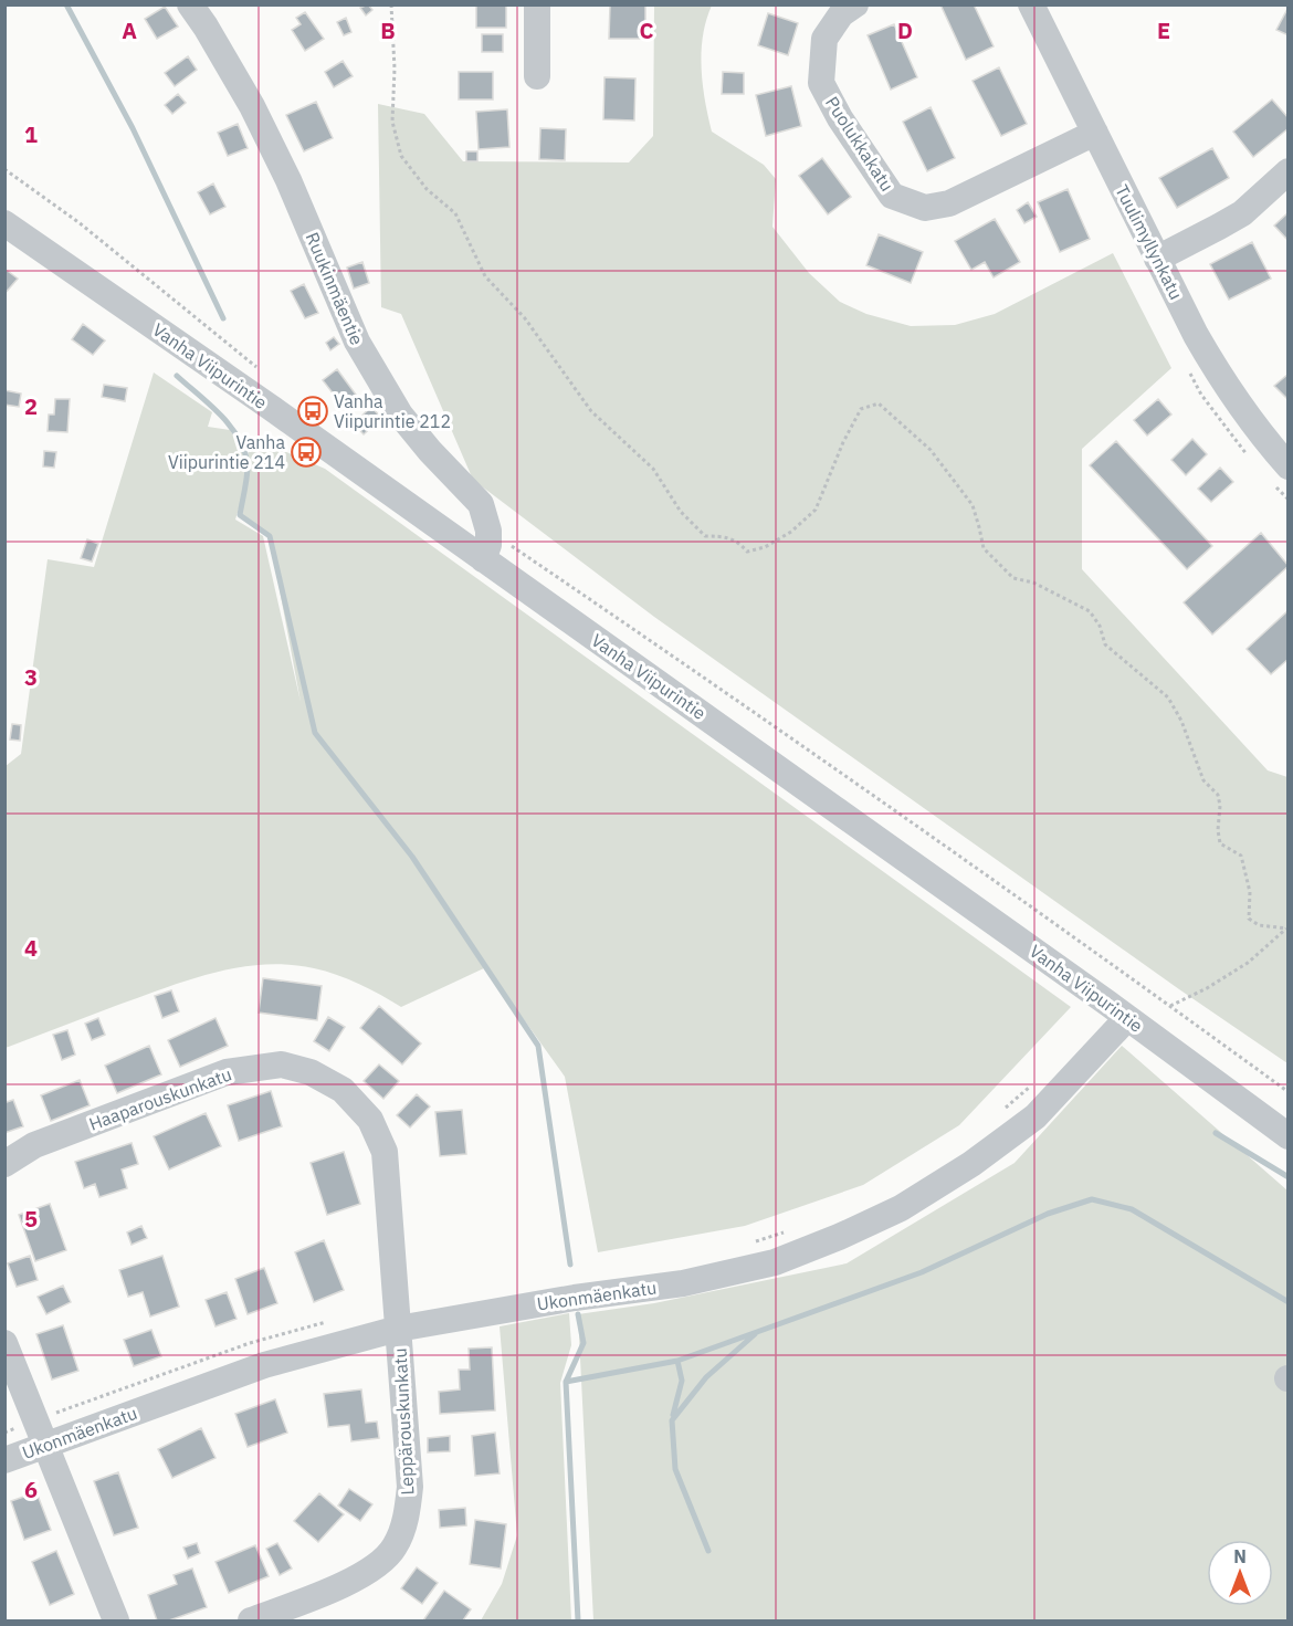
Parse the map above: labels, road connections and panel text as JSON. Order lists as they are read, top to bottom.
{
  "streets": {
    "street": [
      "Puolukkakatu",
      "Tuulimyllynkatu",
      "Ruukinmäentie",
      "Vanha Viipurintie",
      "Haaparouskunkatu",
      "Ukonmäenkatu",
      "Leppärouskunkatu"
    ]
  },
  "crossings": [
    ["Puolukkakatu", "Tuulimyllynkatu"],
    ["Vanha Viipurintie", "Ukonmäenkatu"],
    ["Haaparouskunkatu", "Ukonmäenkatu"],
    ["Haaparouskunkatu", "Leppärouskunkatu"],
    ["Ukonmäenkatu", "Leppärouskunkatu"]
  ],
  "places": {
    "bus stop": ["Vanha Viipurintie 212", "Vanha Viipurintie 214"]
  },
  "north": "top",
  "grid": {
    "columns": [
      "A",
      "B",
      "C",
      "D",
      "E"
    ],
    "rows": [
      "1",
      "2",
      "3",
      "4",
      "5",
      "6"
    ]
  }
}
